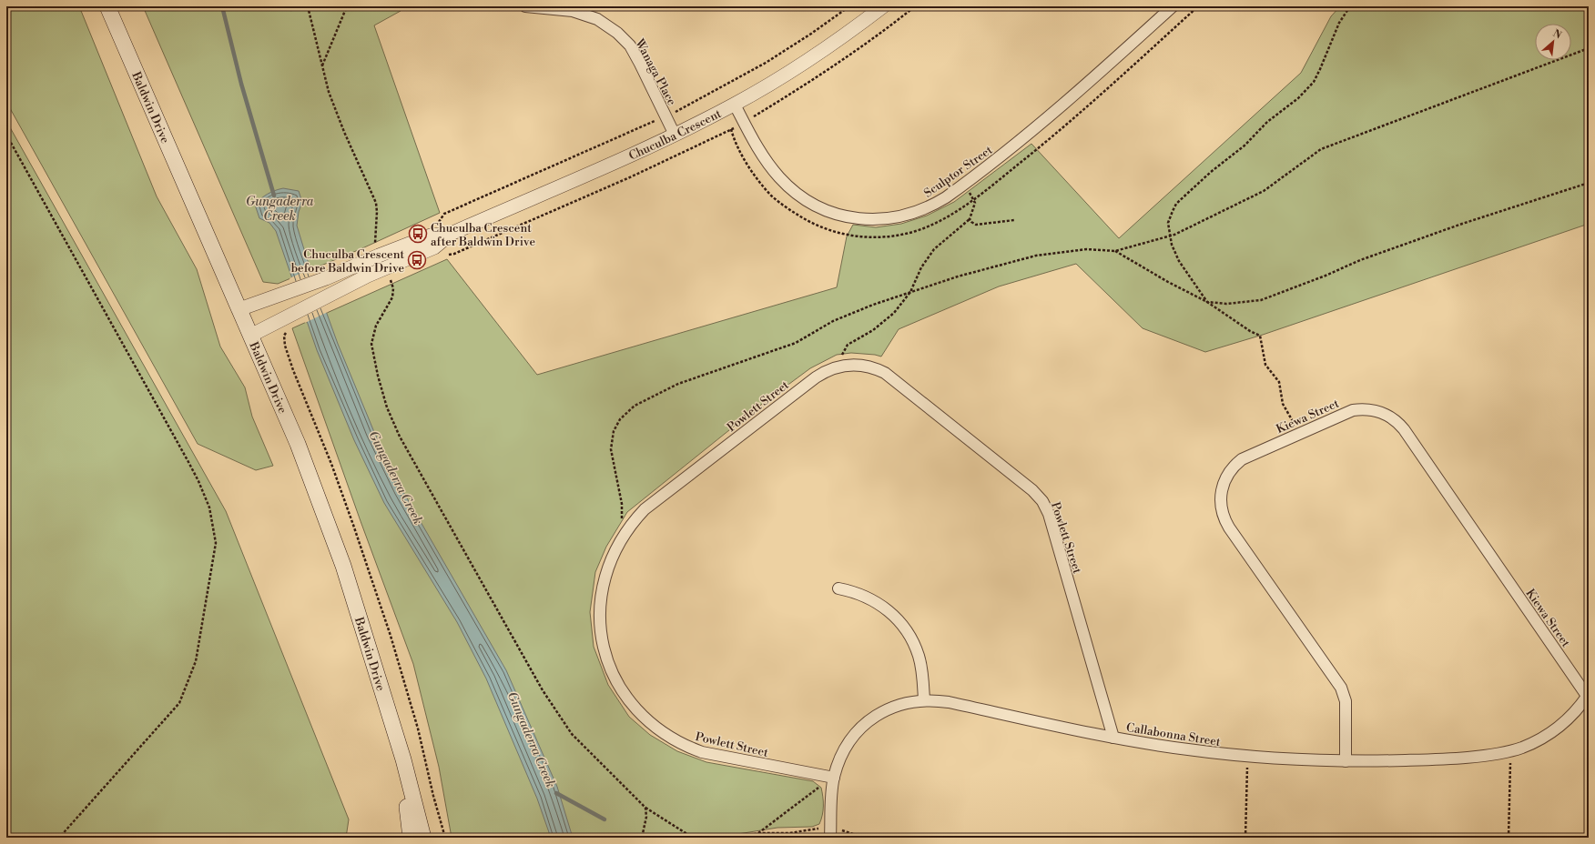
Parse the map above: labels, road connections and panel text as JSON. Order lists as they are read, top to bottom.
{
  "streets": {
    "main road": ["Baldwin Drive"],
    "street": [
      "Wanaga Place",
      "Chuculba Crescent",
      "Sculptor Street",
      "Powlett Street",
      "Kiewa Street",
      "Callabonna Street"
    ]
  },
  "crossings": [
    ["Wanaga Place", "Chuculba Crescent"],
    ["Baldwin Drive", "Chuculba Crescent"],
    ["Chuculba Crescent", "Sculptor Street"],
    ["Powlett Street", "Callabonna Street"],
    ["Kiewa Street", "Callabonna Street"]
  ],
  "water": ["Gungaderra Creek"],
  "places": {
    "bus stop": ["Chuculba Crescent after Baldwin Drive", "Chuculba Crescent before Baldwin Drive"]
  },
  "north": "top right"
}
